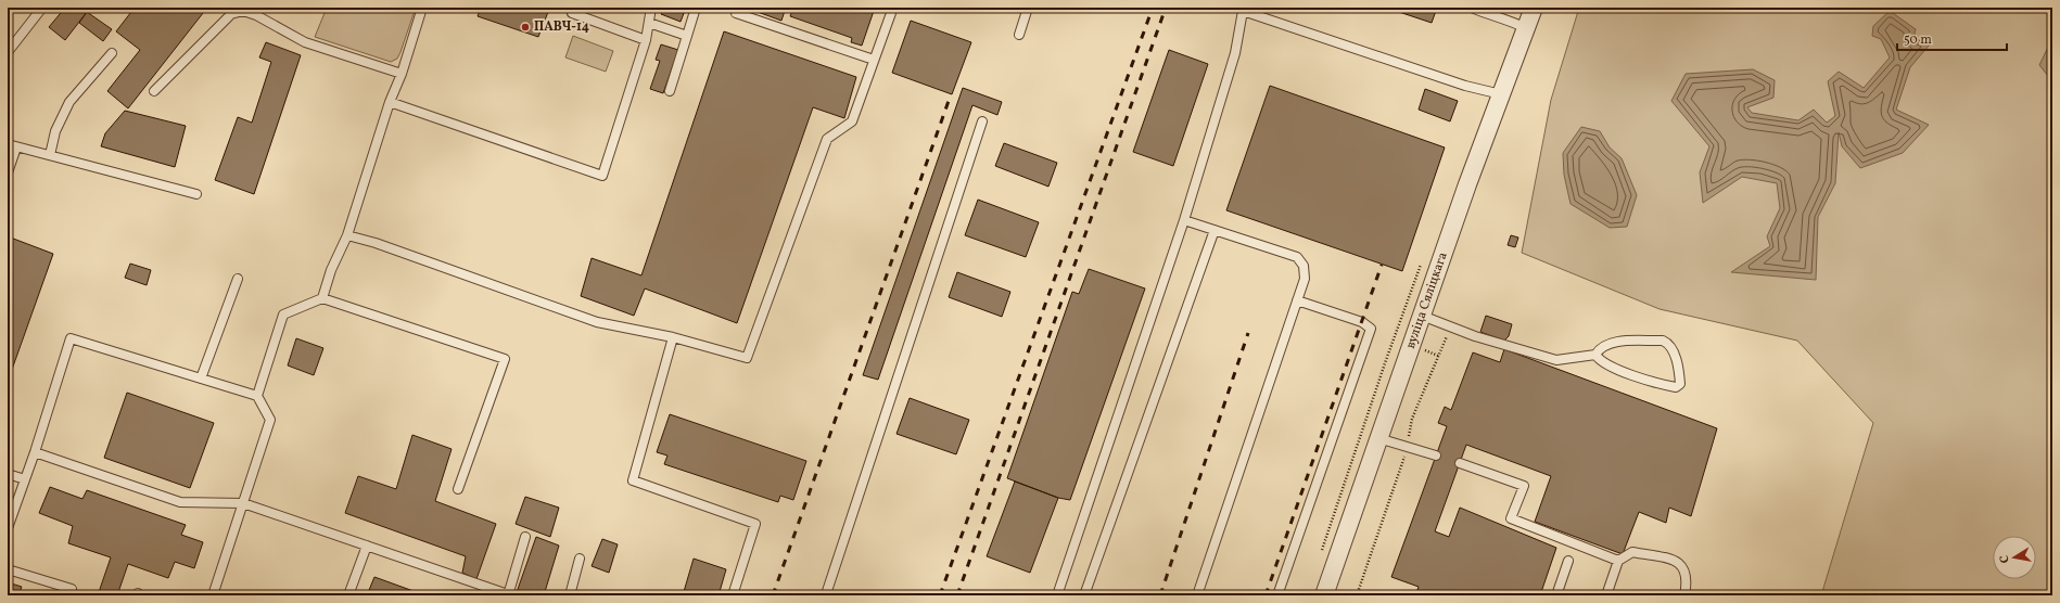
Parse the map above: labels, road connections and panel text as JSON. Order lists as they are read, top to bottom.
{
  "streets": {
    "street": ["вуліца Сяліцкага"]
  },
  "places": ["ПАВЧ-14"],
  "scale_bar": "50 m",
  "north": "left"
}
